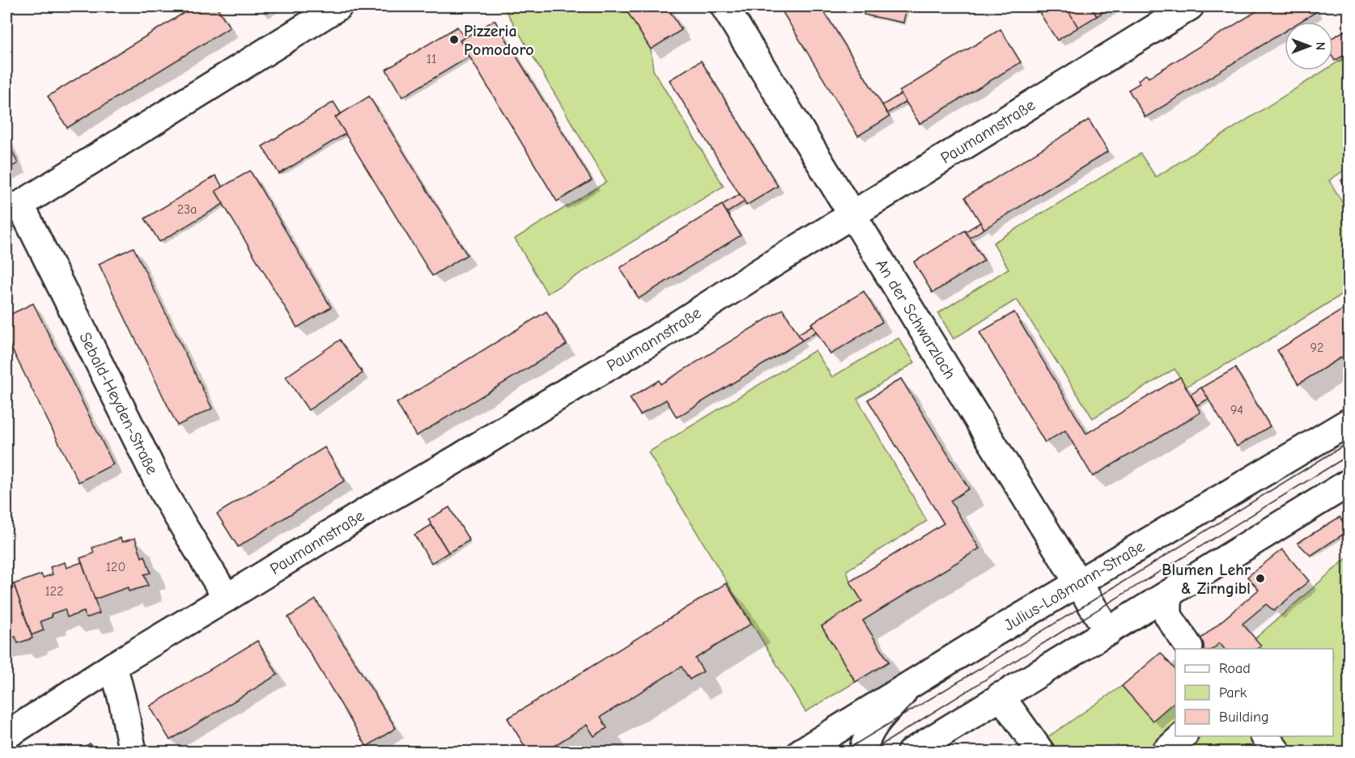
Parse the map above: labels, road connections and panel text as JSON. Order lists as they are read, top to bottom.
{
  "streets": {
    "street": [
      "Paumannstraße",
      "An der Schwarzlach",
      "Sebald-Heyden-Straße",
      "Julius-Loßmann-Straße"
    ]
  },
  "crossings": [
    ["Paumannstraße", "An der Schwarzlach"],
    ["Paumannstraße", "Sebald-Heyden-Straße"],
    ["An der Schwarzlach", "Julius-Loßmann-Straße"]
  ],
  "places": ["Pizzeria Pomodoro", "Blumen Lehr & Zirngibl"],
  "house_numbers": [
    "11",
    "23a",
    "92",
    "94",
    "120",
    "122"
  ],
  "legend": ["Road", "Park", "Building"],
  "north": "right"
}
